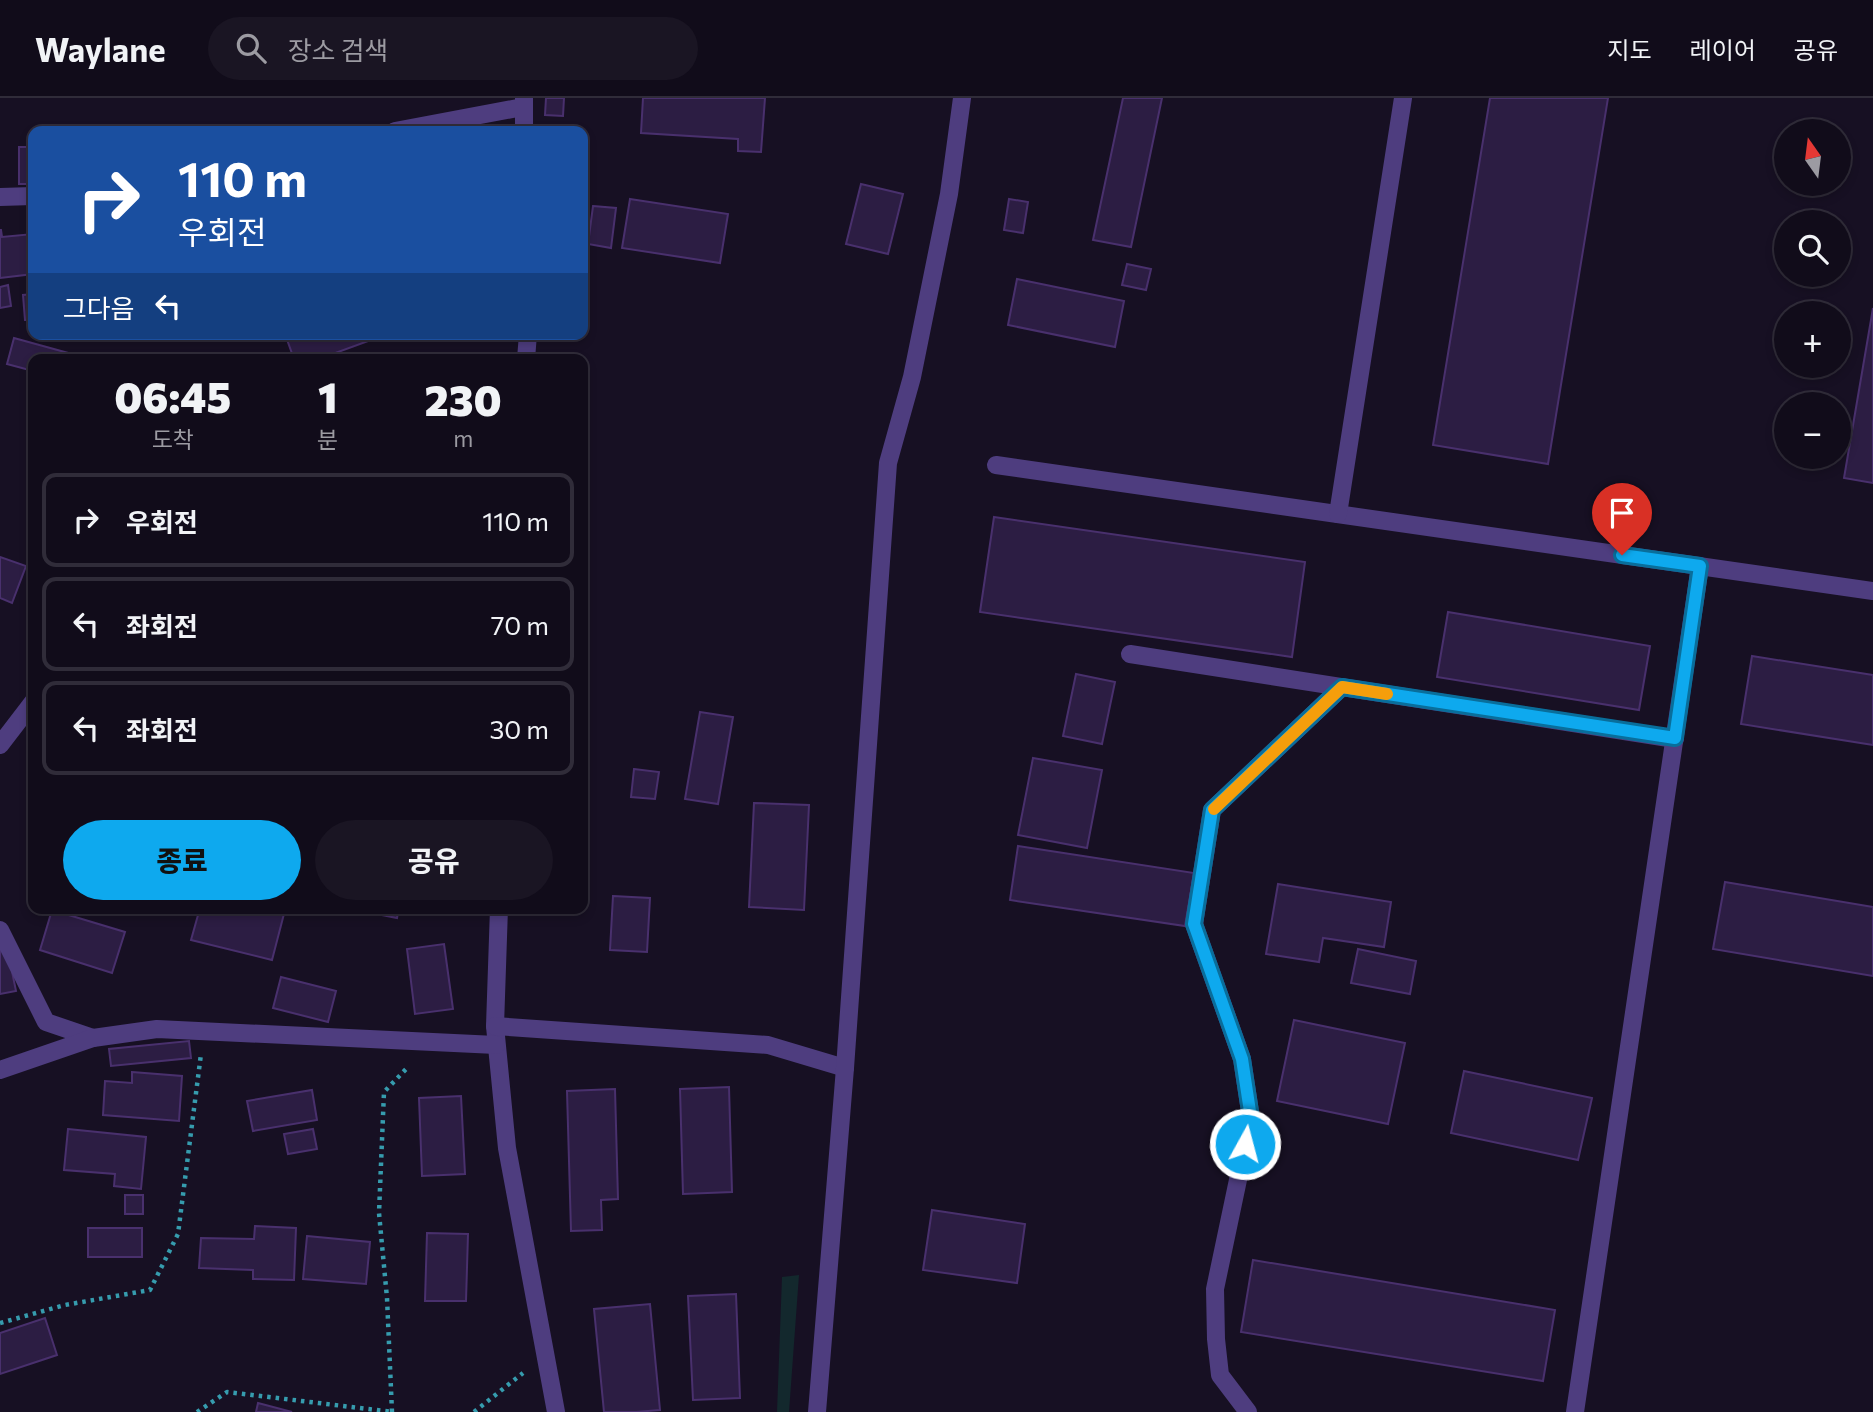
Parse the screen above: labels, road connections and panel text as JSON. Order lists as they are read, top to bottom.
{
  "north": "top",
  "page": {
    "header": "Waylane",
    "search": "장소 검색",
    "nav": ["지도", "레이어", "공유"],
    "map_buttons": ["+", "−"],
    "turn": ["110 m", "우회전"],
    "then": "그다음",
    "eta": [
      "06:45",
      "도착",
      "1",
      "분",
      "230",
      "m"
    ],
    "list": [
      {
        "name": "우회전",
        "value": "110 m"
      },
      {
        "name": "좌회전",
        "value": "70 m"
      },
      {
        "name": "좌회전",
        "value": "30 m"
      }
    ],
    "buttons": ["종료", "공유"]
  }
}
